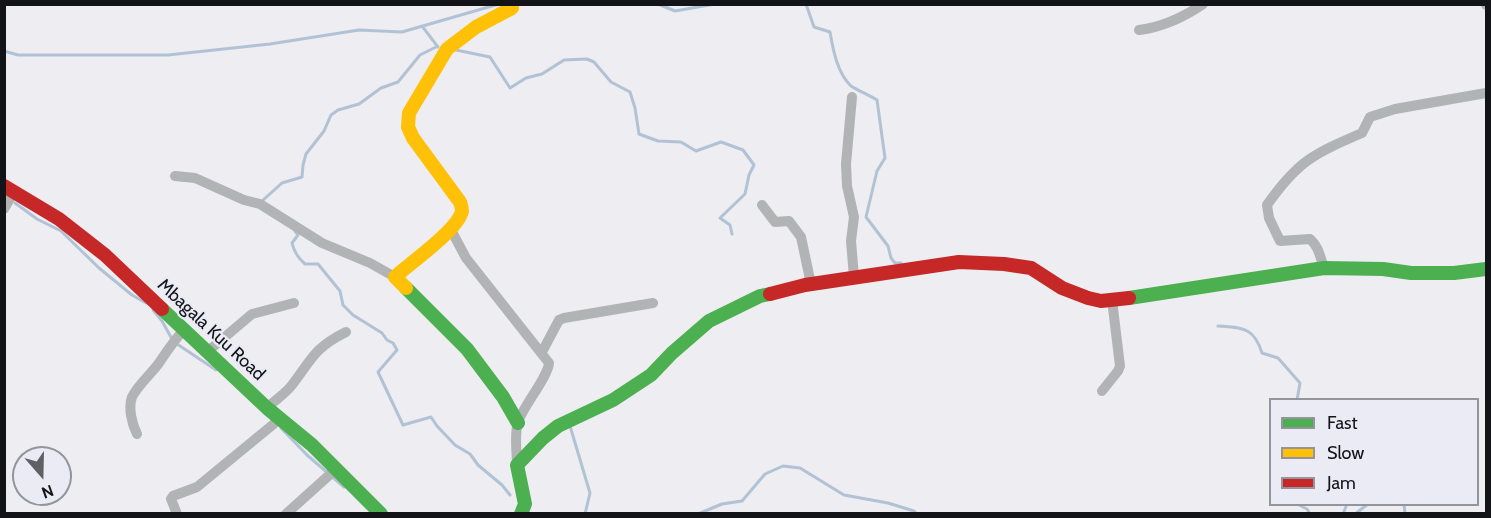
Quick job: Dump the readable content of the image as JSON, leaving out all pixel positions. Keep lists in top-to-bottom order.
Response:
{
  "streets": {
    "street": ["Mbagala Kuu Road"]
  },
  "legend": ["Fast", "Slow", "Jam"],
  "north": "bottom"
}
